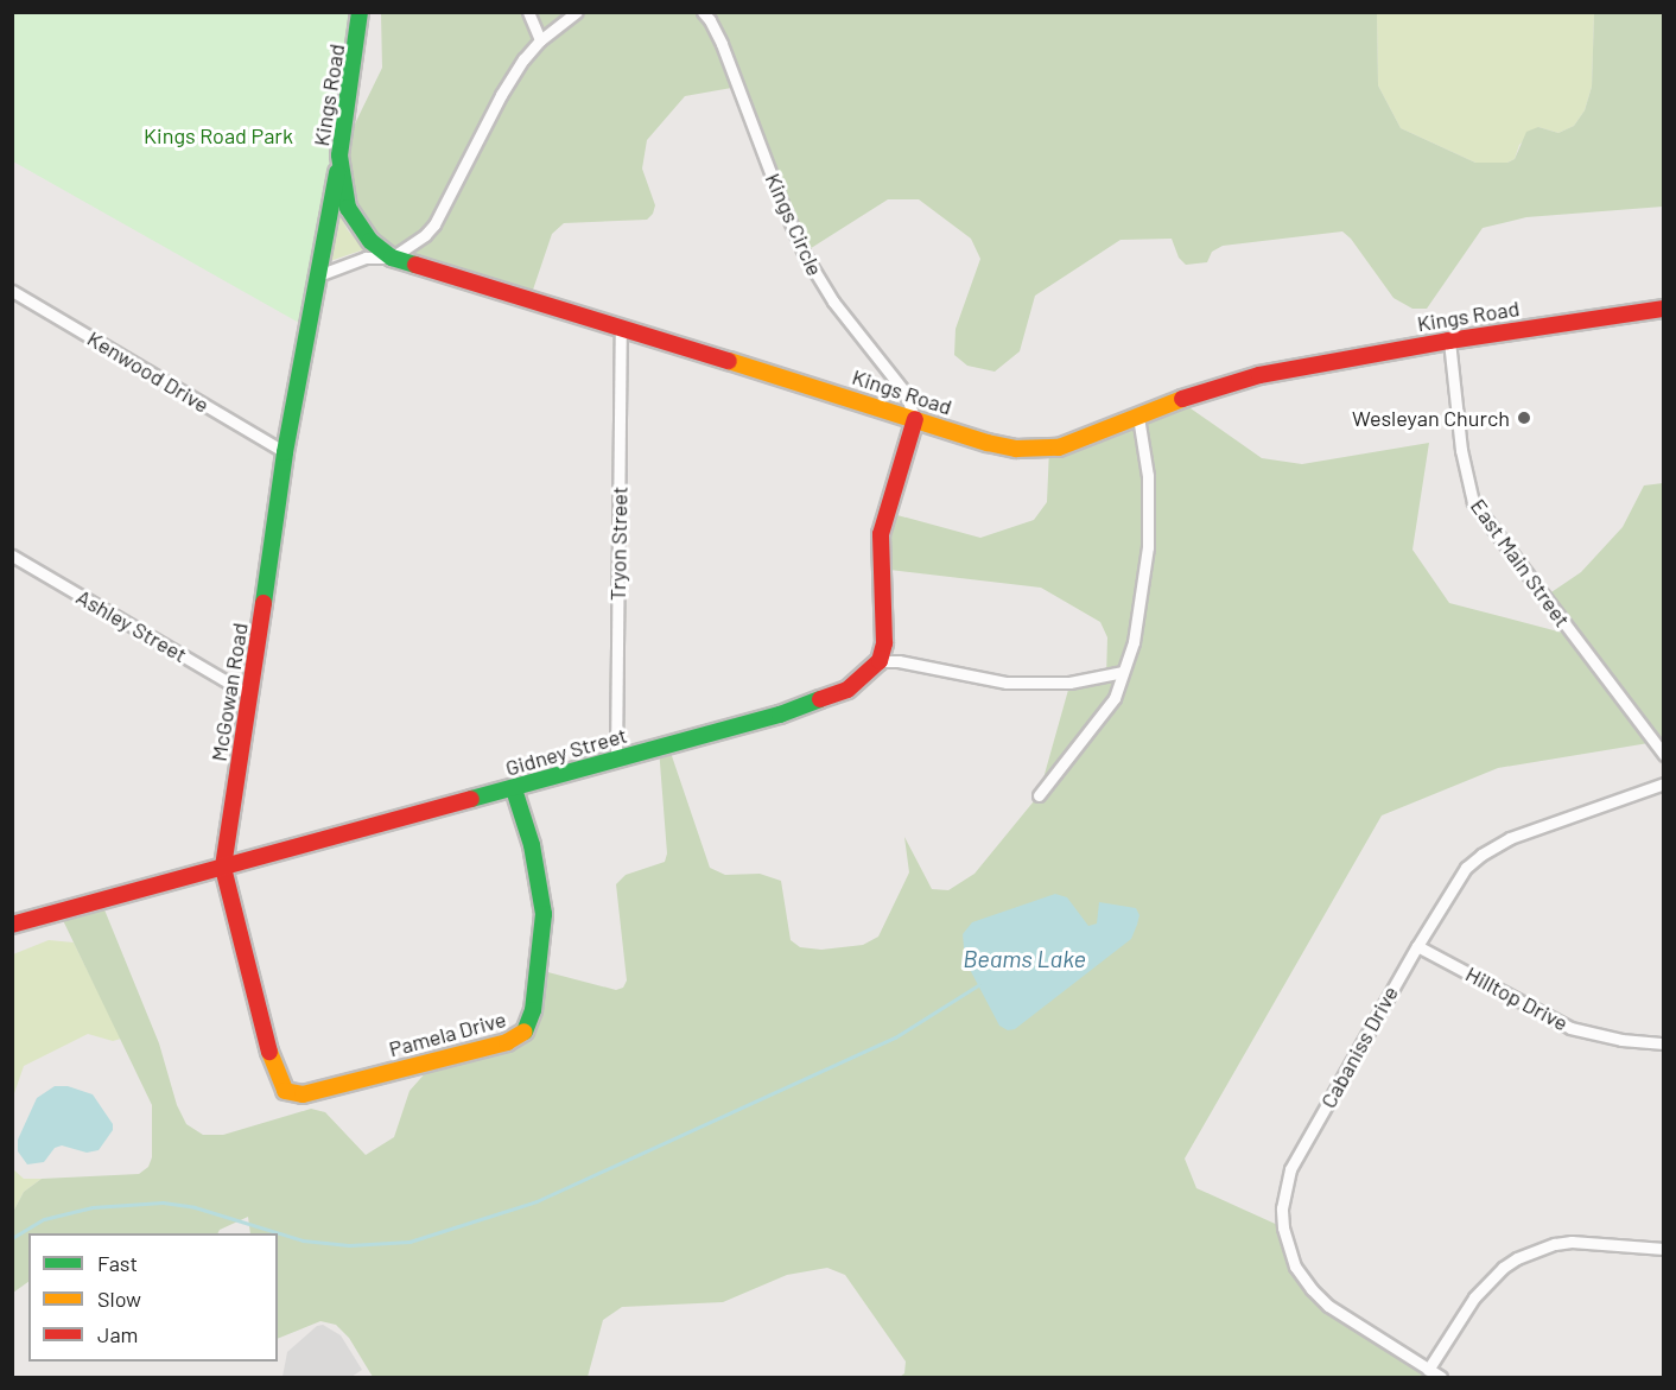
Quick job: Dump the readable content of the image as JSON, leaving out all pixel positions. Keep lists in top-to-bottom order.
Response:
{
  "streets": {
    "street": [
      "Kings Road",
      "Kings Circle",
      "Kenwood Drive",
      "Tryon Street",
      "East Main Street",
      "Ashley Street",
      "McGowan Road",
      "Gidney Street",
      "Hilltop Drive",
      "Pamela Drive",
      "Cabaniss Drive"
    ]
  },
  "crossings": [
    ["Kings Road", "Kings Circle"],
    ["Kings Road", "Tryon Street"],
    ["Kings Road", "East Main Street"],
    ["Kings Road", "McGowan Road"],
    ["Kenwood Drive", "McGowan Road"],
    ["Tryon Street", "Gidney Street"],
    ["Ashley Street", "McGowan Road"],
    ["McGowan Road", "Gidney Street"],
    ["McGowan Road", "Pamela Drive"],
    ["Gidney Street", "Pamela Drive"],
    ["Hilltop Drive", "Cabaniss Drive"]
  ],
  "water": ["Beams Lake"],
  "parks": ["Kings Road Park"],
  "places": ["Wesleyan Church"],
  "legend": ["Fast", "Slow", "Jam"]
}
